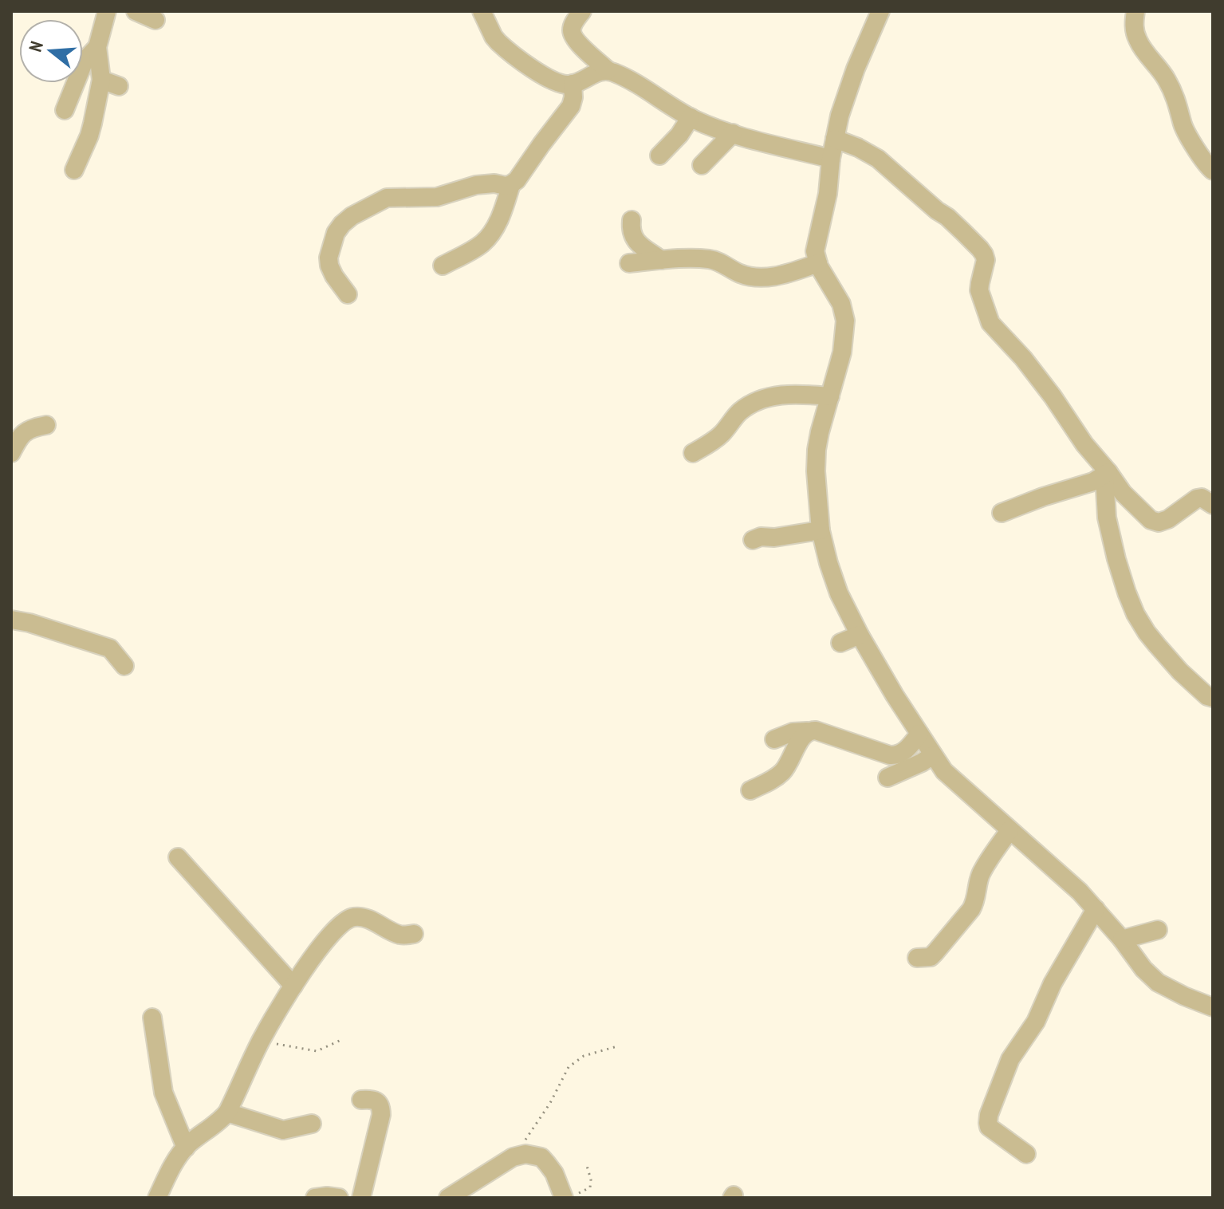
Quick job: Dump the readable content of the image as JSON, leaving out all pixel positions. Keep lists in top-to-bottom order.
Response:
{
  "north": "left"
}
